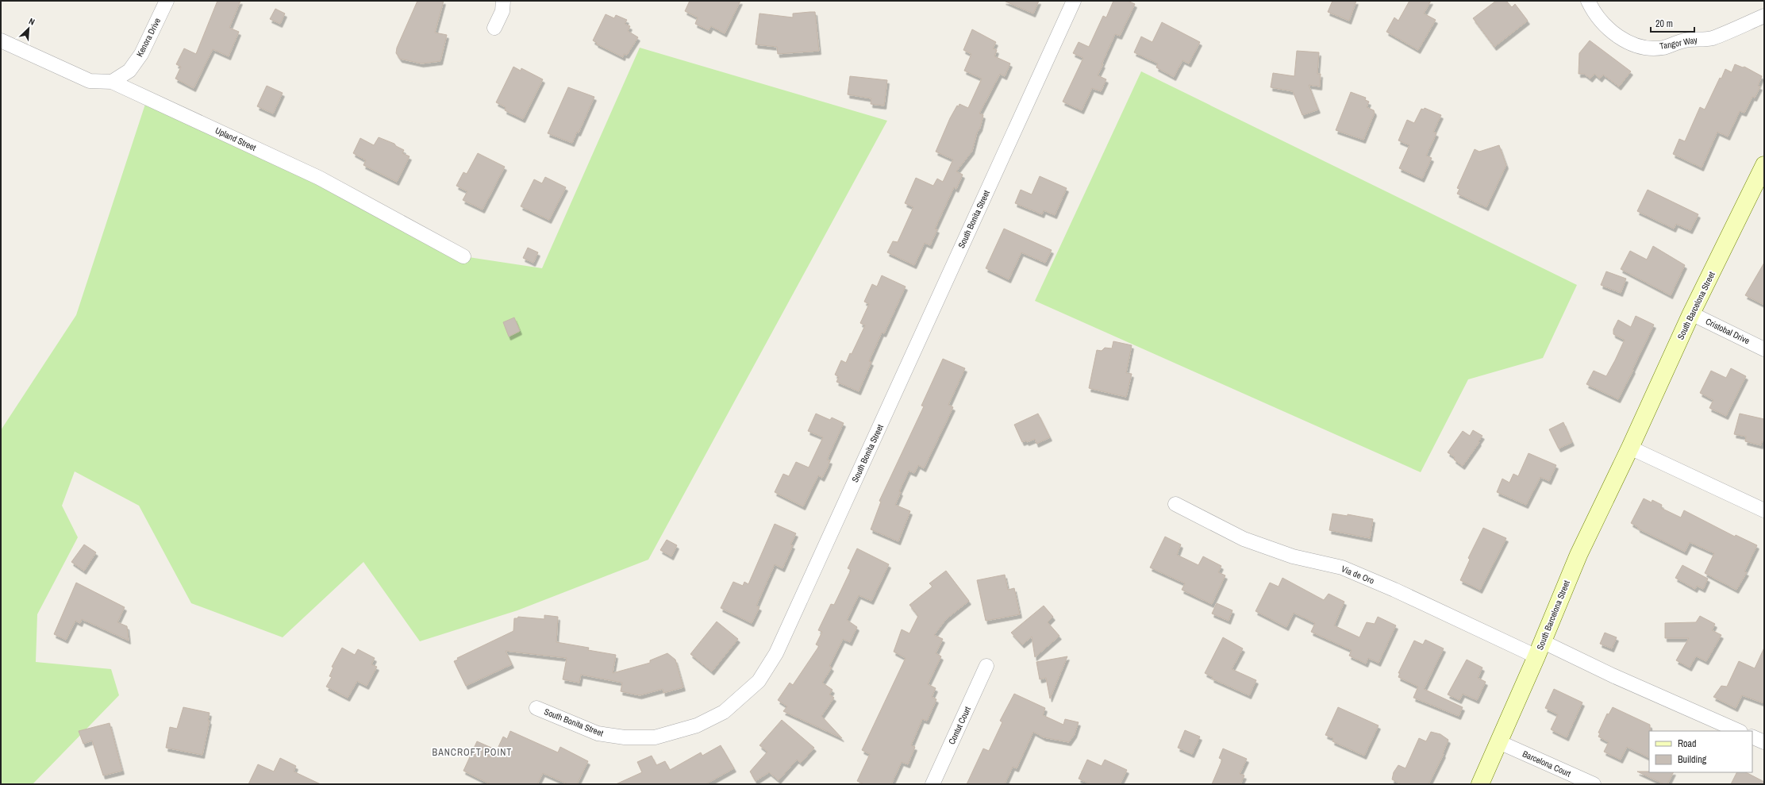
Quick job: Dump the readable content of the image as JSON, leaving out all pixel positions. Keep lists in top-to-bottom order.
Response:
{
  "streets": {
    "main road": ["South Barcelona Street"],
    "street": [
      "Kenora Drive",
      "Tangor Way",
      "Upland Street",
      "South Bonita Street",
      "Cristobal Drive",
      "Via de Oro",
      "Contut Court",
      "Barcelona Court"
    ]
  },
  "crossings": [
    ["Kenora Drive", "Upland Street"],
    ["South Barcelona Street", "Cristobal Drive"],
    ["South Barcelona Street", "Via de Oro"],
    ["South Barcelona Street", "Barcelona Court"]
  ],
  "districts": ["BANCROFT POINT"],
  "legend": ["Road", "Building"],
  "scale_bar": "20 m",
  "north": "top right"
}
